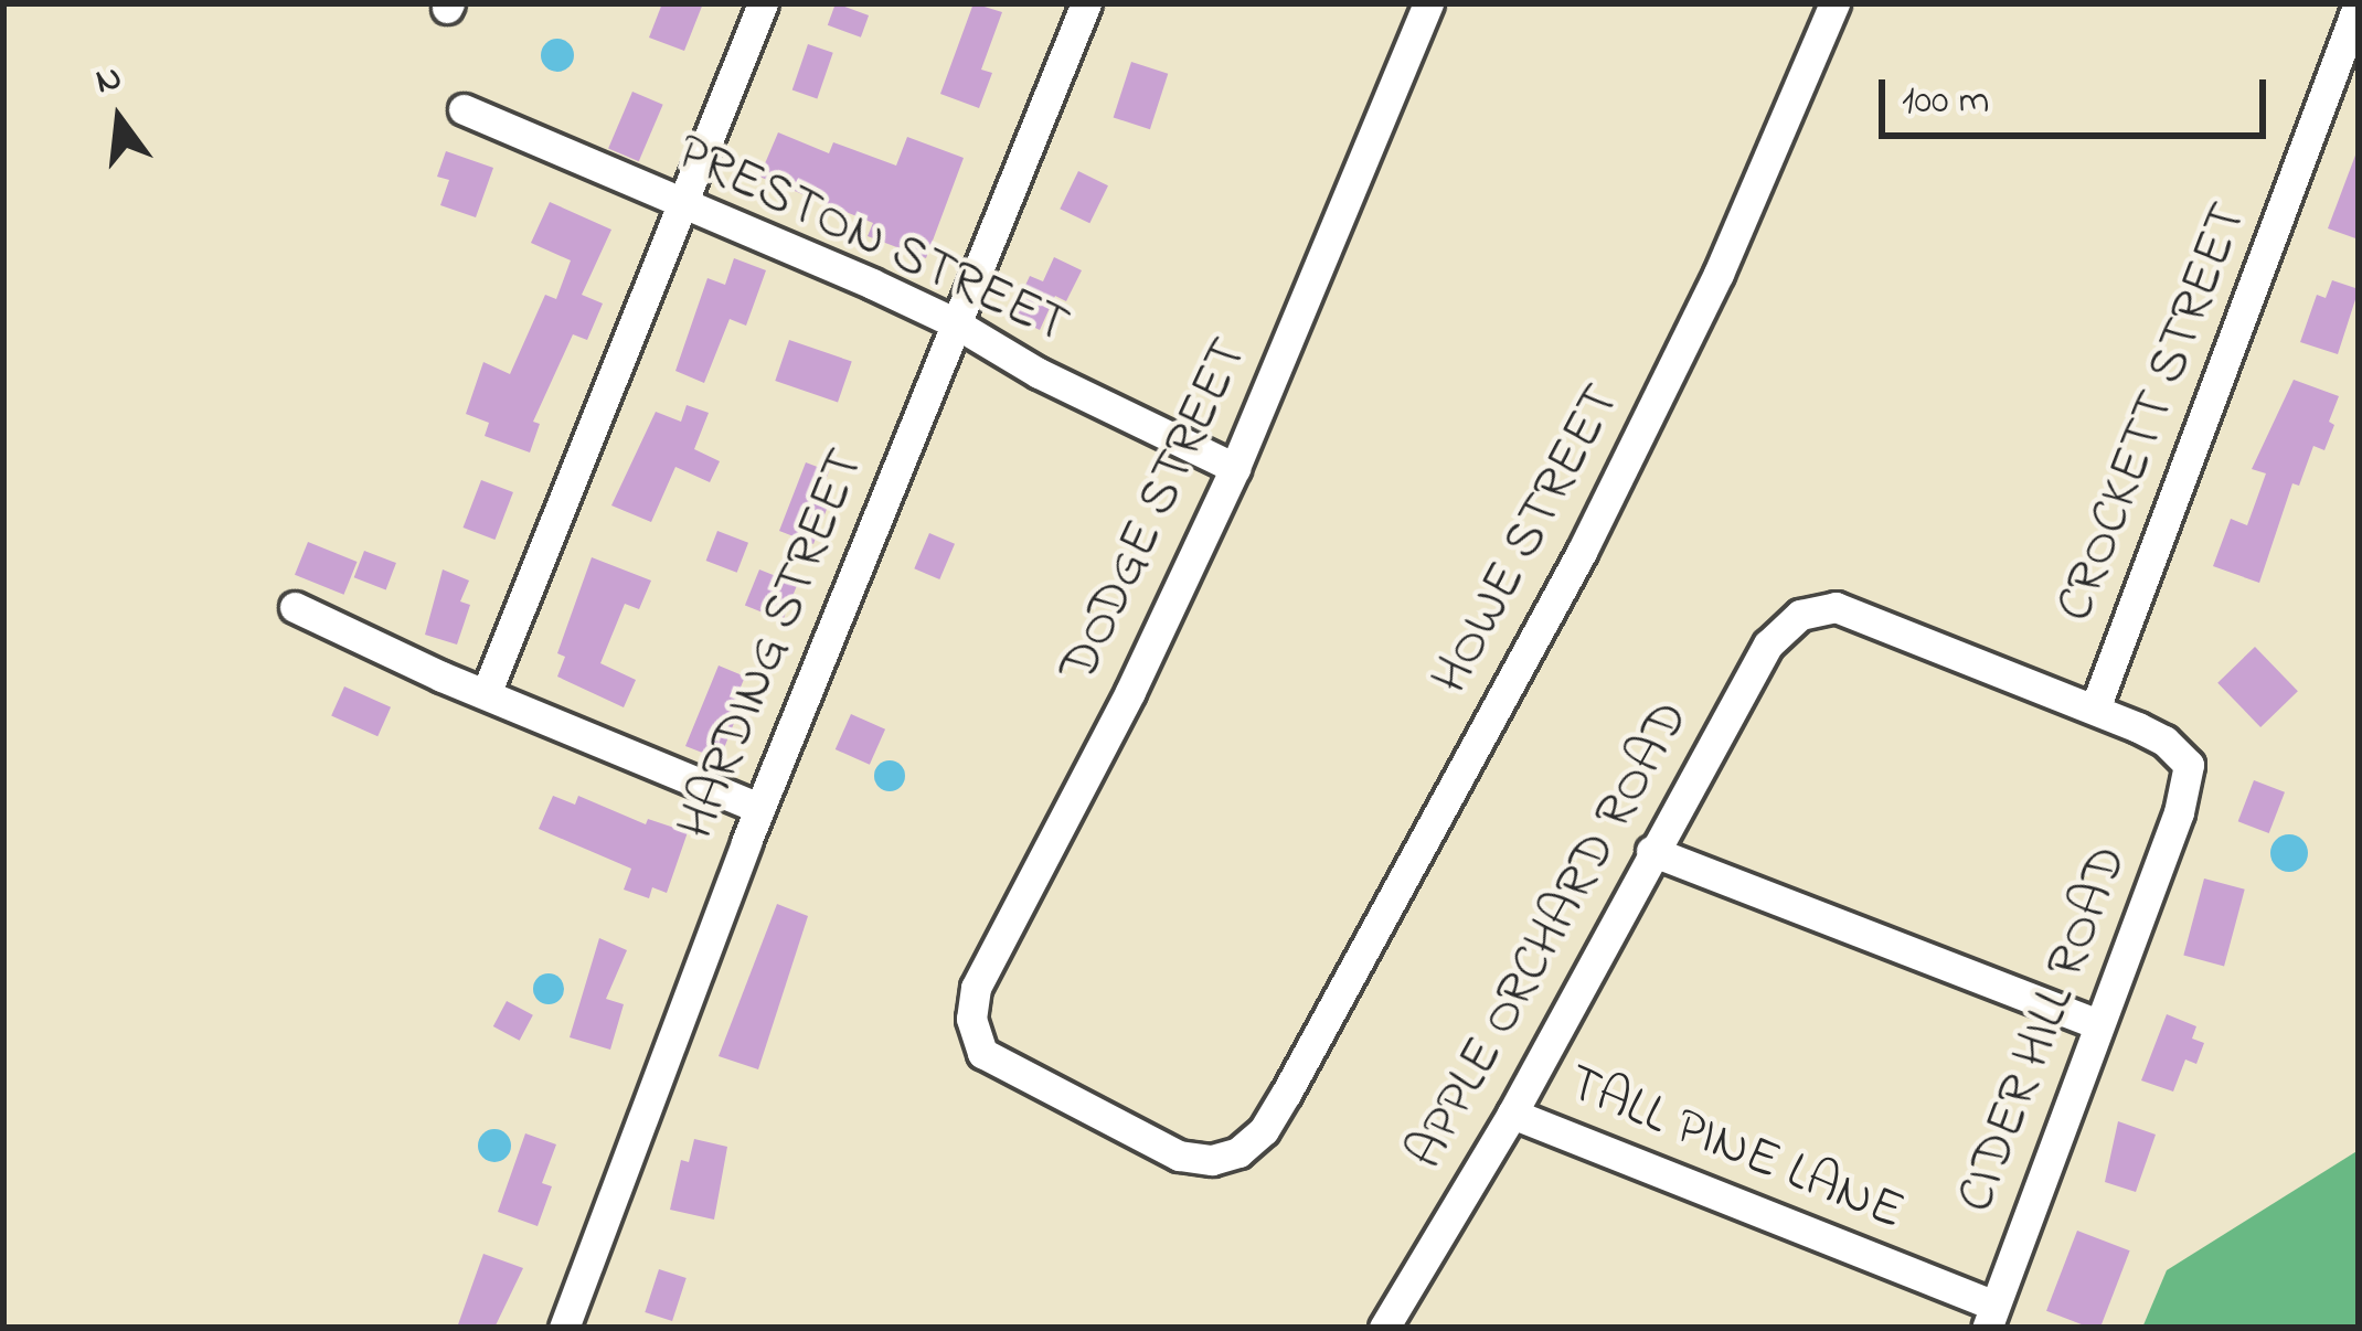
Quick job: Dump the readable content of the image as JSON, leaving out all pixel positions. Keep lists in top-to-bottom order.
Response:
{
  "streets": {
    "street": [
      "PRESTON STREET",
      "CROCKETT STREET",
      "DODGE STREET",
      "HOWE STREET",
      "HARDING STREET",
      "APPLE ORCHARD ROAD",
      "CIDER HILL ROAD",
      "TALL PINE LANE"
    ]
  },
  "crossings": [
    ["PRESTON STREET", "DODGE STREET"],
    ["PRESTON STREET", "HARDING STREET"],
    ["CROCKETT STREET", "APPLE ORCHARD ROAD"],
    ["CROCKETT STREET", "CIDER HILL ROAD"],
    ["DODGE STREET", "HOWE STREET"],
    ["APPLE ORCHARD ROAD", "CIDER HILL ROAD"],
    ["APPLE ORCHARD ROAD", "TALL PINE LANE"],
    ["CIDER HILL ROAD", "TALL PINE LANE"]
  ],
  "scale_bar": "100 m",
  "north": "top"
}
